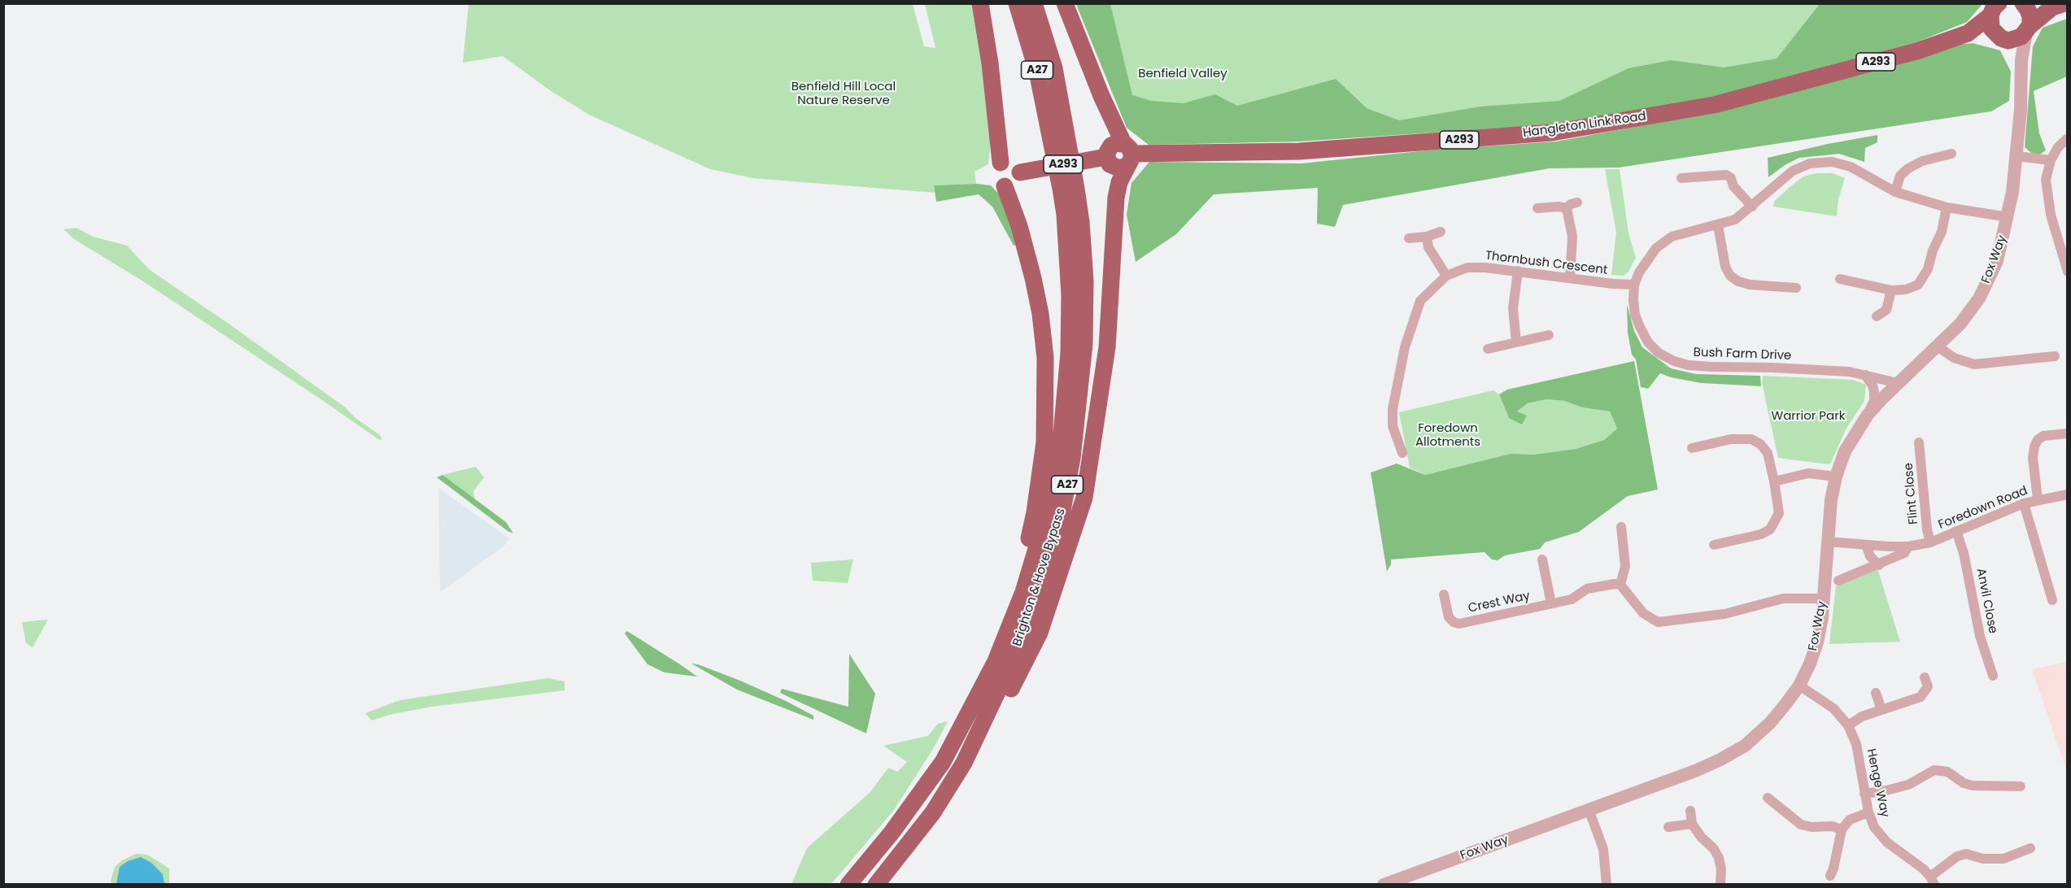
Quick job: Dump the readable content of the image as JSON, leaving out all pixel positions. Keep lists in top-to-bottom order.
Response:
{
  "streets": {
    "highway": [
      "A293",
      "A27",
      "Hangleton Link Road",
      "Brighton & Hove Bypass"
    ],
    "street": [
      "Fox Way",
      "Thornbush Crescent",
      "Bush Farm Drive",
      "Flint Close",
      "Foredown Road",
      "Anvil Close",
      "Crest Way",
      "Henge Way"
    ]
  },
  "crossings": [
    ["A293", "A27"],
    ["A293", "Hangleton Link Road"],
    ["A27", "Hangleton Link Road"],
    ["A27", "Brighton & Hove Bypass"],
    ["Fox Way", "Bush Farm Drive"],
    ["Fox Way", "Foredown Road"],
    ["Fox Way", "Henge Way"],
    ["Thornbush Crescent", "Bush Farm Drive"],
    ["Flint Close", "Foredown Road"],
    ["Foredown Road", "Anvil Close"]
  ],
  "parks": [
    "Benfield Valley",
    "Benfield Hill Local Nature Reserve",
    "Warrior Park",
    "Foredown Allotments"
  ]
}
